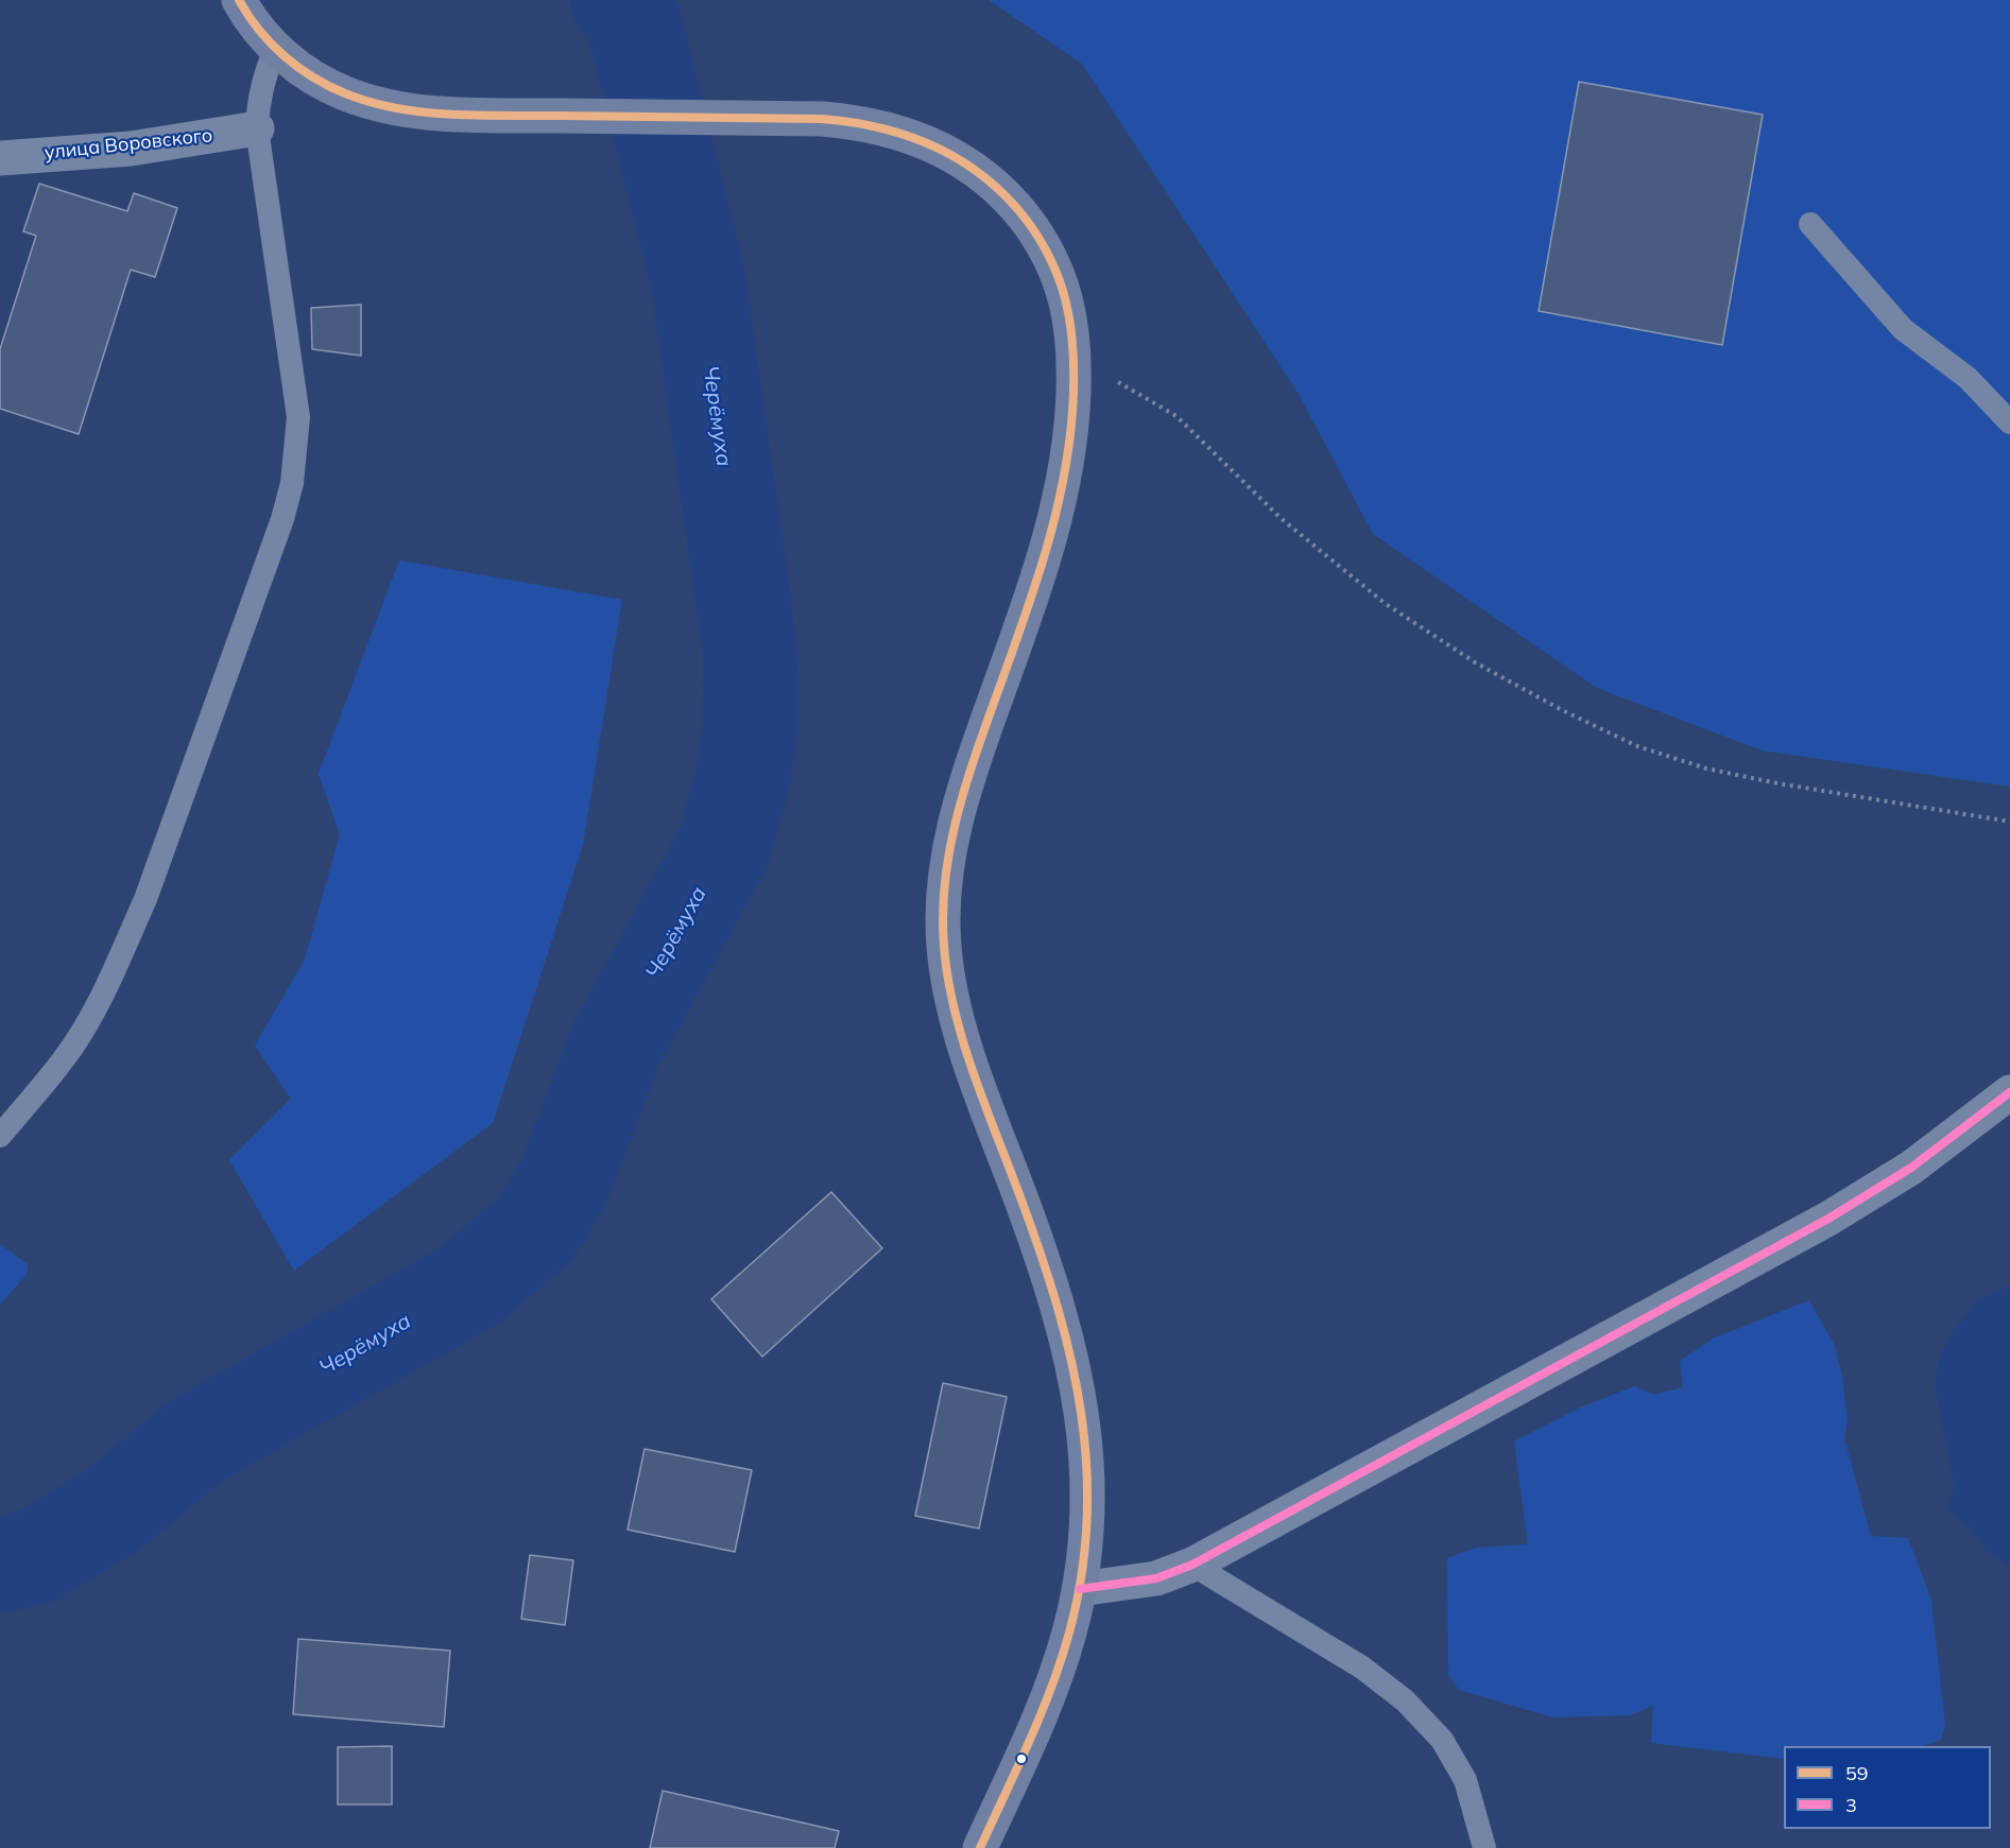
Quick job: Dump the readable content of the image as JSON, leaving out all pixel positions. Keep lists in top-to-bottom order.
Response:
{
  "streets": {
    "street": ["улица Воровского"]
  },
  "water": ["Черёмуха"],
  "lines": ["transit line 59", "transit line 3"],
  "legend": ["59", "3"]
}
